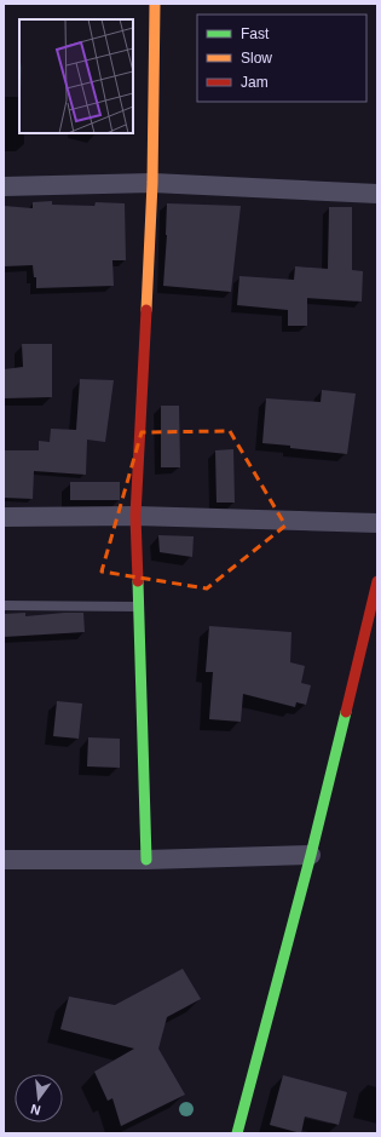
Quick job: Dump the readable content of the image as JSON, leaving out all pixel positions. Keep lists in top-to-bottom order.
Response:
{
  "legend": ["Fast", "Slow", "Jam"],
  "north": "bottom"
}
